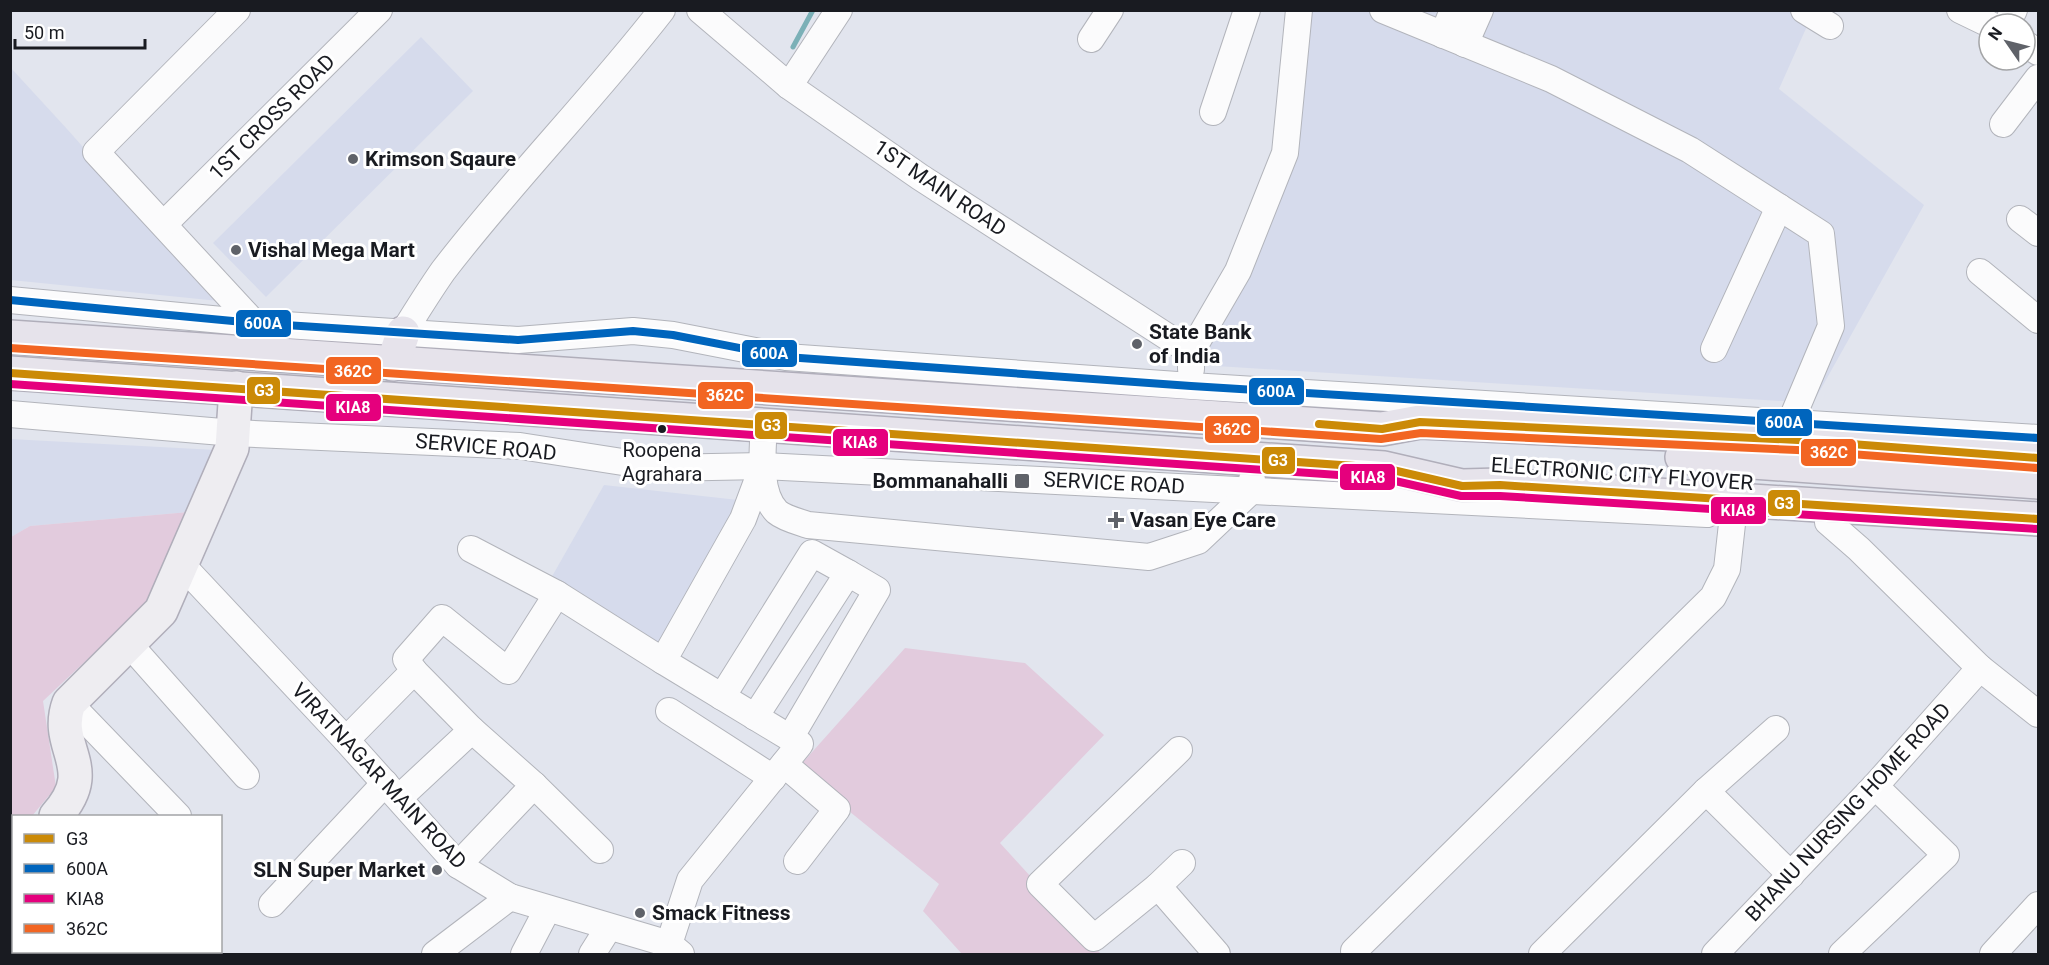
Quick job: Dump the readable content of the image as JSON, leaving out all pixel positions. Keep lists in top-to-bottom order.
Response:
{
  "streets": {
    "highway": ["ELECTRONIC CITY FLYOVER"],
    "street": [
      "1ST CROSS ROAD",
      "1ST MAIN ROAD",
      "SERVICE ROAD",
      "VIRATNAGAR MAIN ROAD",
      "BHANU NURSING HOME ROAD"
    ]
  },
  "places": {
    "other": [
      "Krimson Sqaure",
      "Vishal Mega Mart",
      "State Bank of India",
      "Roopena Agrahara",
      "SLN Super Market",
      "Smack Fitness"
    ],
    "transit": ["Bommanahalli"],
    "health": ["Vasan Eye Care"]
  },
  "lines": [
    "transit line 600A",
    "transit line 362C",
    "transit line G3",
    "transit line KIA8"
  ],
  "legend": [
    "G3",
    "600A",
    "KIA8",
    "362C"
  ],
  "scale_bar": "50 m",
  "north": "top left"
}
